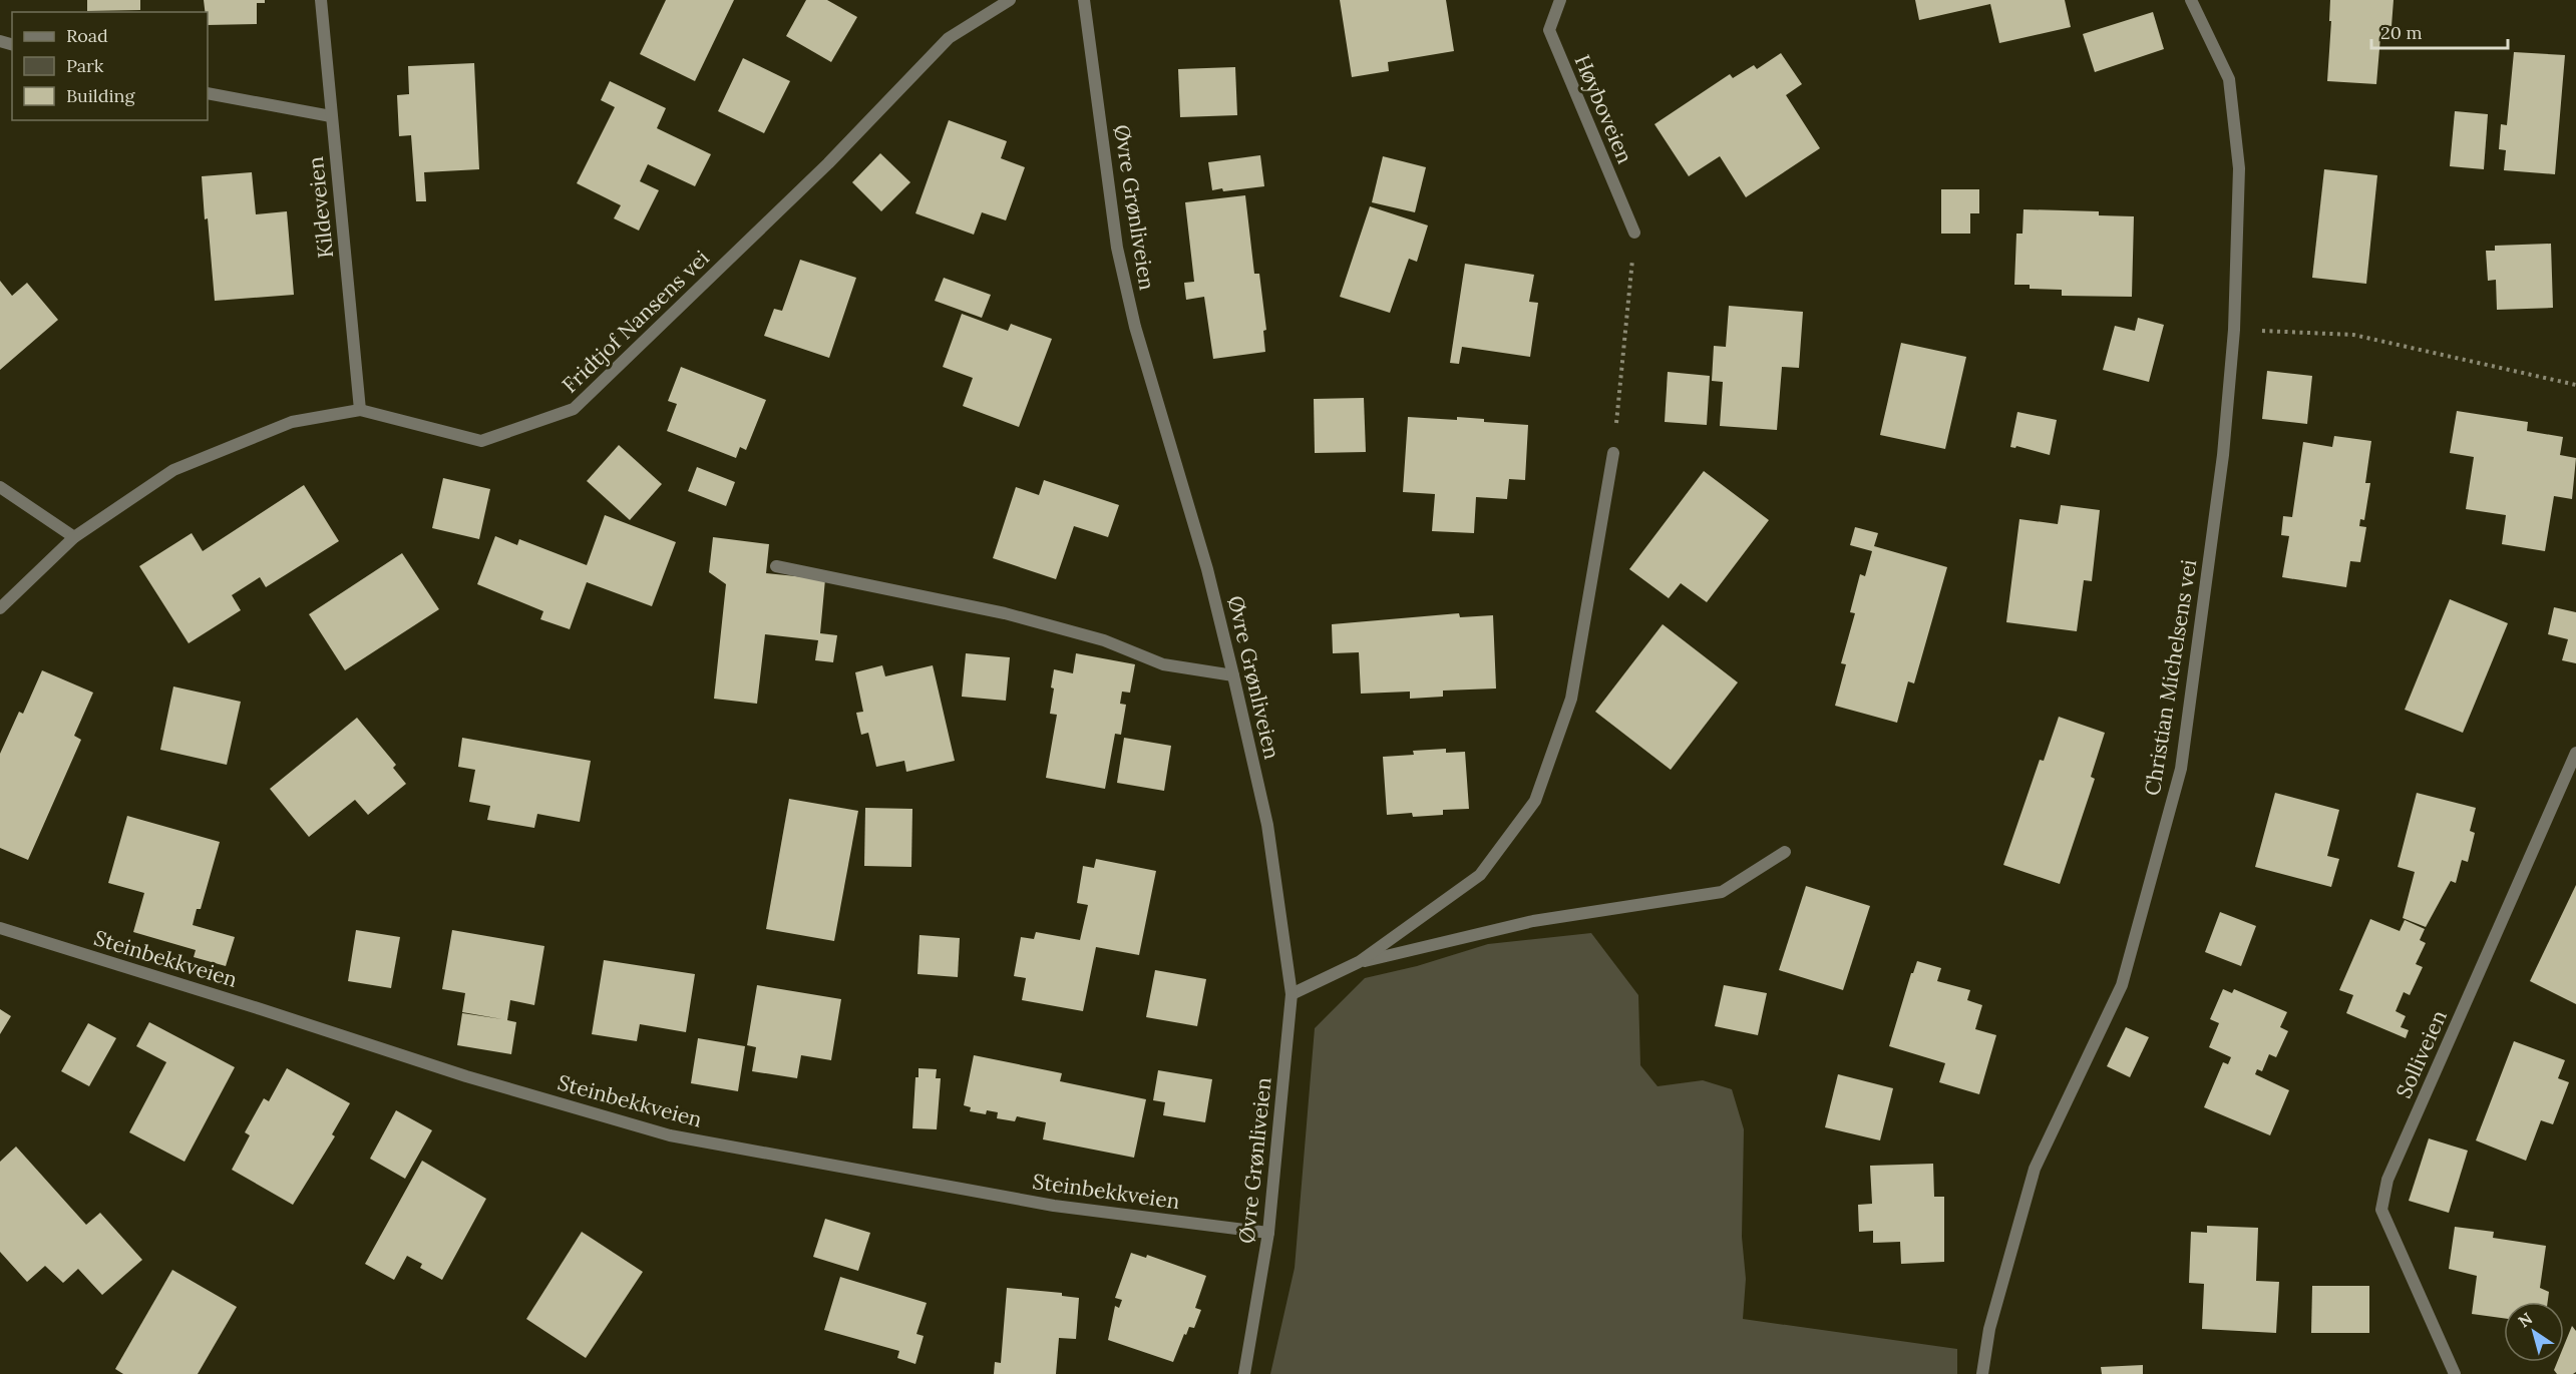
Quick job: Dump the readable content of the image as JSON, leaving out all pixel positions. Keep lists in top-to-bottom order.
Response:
{
  "streets": {
    "street": [
      "Høyboveien",
      "Kildeveien",
      "Øvre Grønliveien",
      "Fridtjof Nansens vei",
      "Christian Michelsens vei",
      "Steinbekkveien",
      "Solliveien"
    ]
  },
  "crossings": [
    ["Kildeveien", "Fridtjof Nansens vei"],
    ["Øvre Grønliveien", "Steinbekkveien"]
  ],
  "legend": ["Road", "Park", "Building"],
  "scale_bar": "20 m",
  "north": "top left"
}
